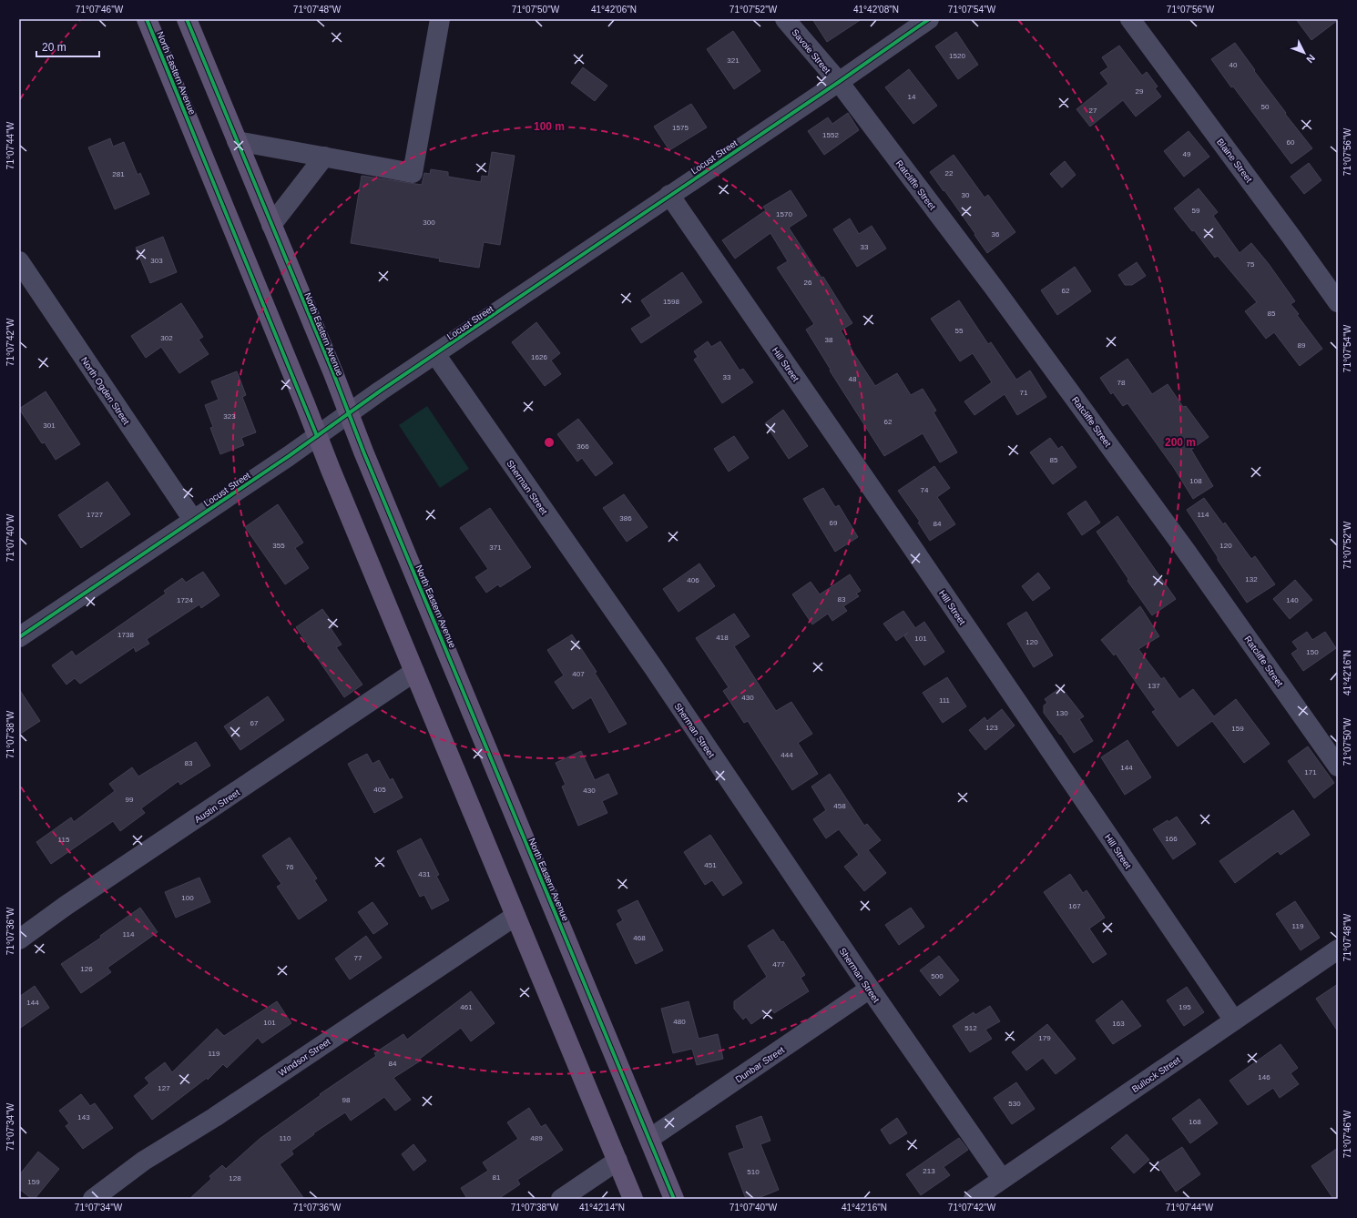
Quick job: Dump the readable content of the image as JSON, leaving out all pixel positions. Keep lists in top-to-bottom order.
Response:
{
  "streets": {
    "main road": ["North Eastern Avenue"],
    "street": [
      "Savoie Street",
      "Locust Street",
      "Blaine Street",
      "Ratcliffe Street",
      "Hill Street",
      "North Ogden Street",
      "Sherman Street",
      "Austin Street",
      "Windsor Street",
      "Dunbar Street",
      "Bullock Street"
    ]
  },
  "crossings": [
    ["Savoie Street", "Locust Street"],
    ["Savoie Street", "Ratcliffe Street"],
    ["North Eastern Avenue", "Locust Street"],
    ["North Eastern Avenue", "Austin Street"],
    ["North Eastern Avenue", "Windsor Street"],
    ["North Eastern Avenue", "Dunbar Street"],
    ["Locust Street", "Ratcliffe Street"],
    ["Locust Street", "Hill Street"],
    ["Locust Street", "North Ogden Street"],
    ["Locust Street", "Sherman Street"],
    ["Hill Street", "Bullock Street"],
    ["Sherman Street", "Dunbar Street"],
    ["Sherman Street", "Bullock Street"]
  ],
  "house_numbers": [
    "1520",
    "321",
    "40",
    "29",
    "14",
    "50",
    "27",
    "1575",
    "1552",
    "60",
    "49",
    "22",
    "281",
    "30",
    "59",
    "1570",
    "300",
    "36",
    "33",
    "303",
    "75",
    "26",
    "62",
    "1598",
    "85",
    "55",
    "302",
    "38",
    "89",
    "1626",
    "33",
    "48",
    "78",
    "71",
    "323",
    "62",
    "301",
    "366",
    "85",
    "108",
    "74",
    "1727",
    "114",
    "386",
    "69",
    "84",
    "355",
    "120",
    "371",
    "132",
    "406",
    "83",
    "1724",
    "140",
    "1738",
    "418",
    "101",
    "120",
    "150",
    "407",
    "137",
    "430",
    "111",
    "130",
    "67",
    "123",
    "159",
    "444",
    "83",
    "144",
    "171",
    "405",
    "430",
    "99",
    "458",
    "166",
    "115",
    "451",
    "76",
    "431",
    "100",
    "167",
    "119",
    "114",
    "468",
    "77",
    "477",
    "126",
    "500",
    "144",
    "461",
    "195",
    "480",
    "101",
    "163",
    "512",
    "179",
    "119",
    "84",
    "146",
    "127",
    "98",
    "530",
    "143",
    "168",
    "110",
    "489",
    "213",
    "510",
    "81",
    "128",
    "159"
  ],
  "scale_bar": "20 m",
  "north": "bottom right",
  "coordinates": [
    "71°07'46\"W",
    "71°07'48\"W",
    "71°07'50\"W",
    "41°42'06\"N",
    "71°07'52\"W",
    "41°42'08\"N",
    "71°07'54\"W",
    "71°07'56\"W",
    "71°07'44\"W",
    "71°07'42\"W",
    "71°07'40\"W",
    "41°42'16\"N",
    "71°07'38\"W",
    "71°07'36\"W",
    "71°07'34\"W",
    "41°42'14\"N"
  ],
  "rings": ["100 m", "200 m"]
}
